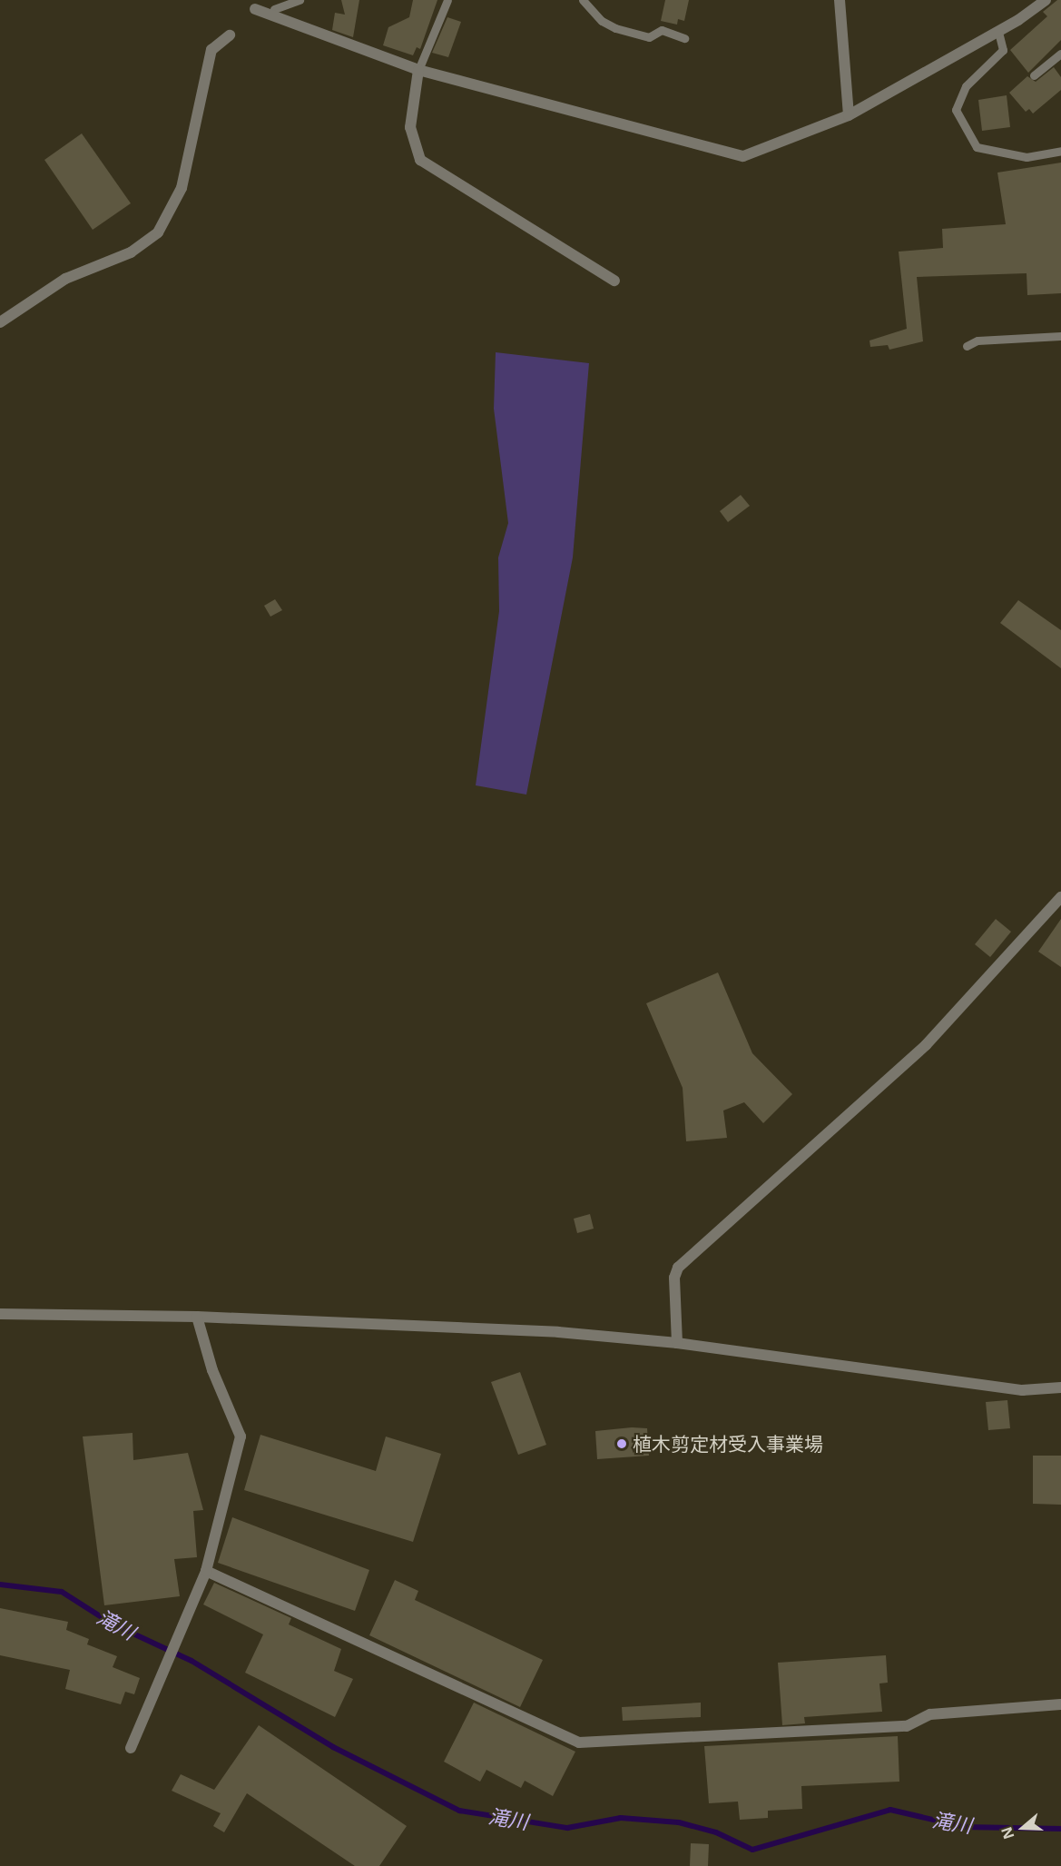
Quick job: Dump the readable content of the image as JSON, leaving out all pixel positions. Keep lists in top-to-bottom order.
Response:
{
  "water": ["滝川"],
  "places": ["植木剪定材受入事業場"],
  "north": "left"
}
